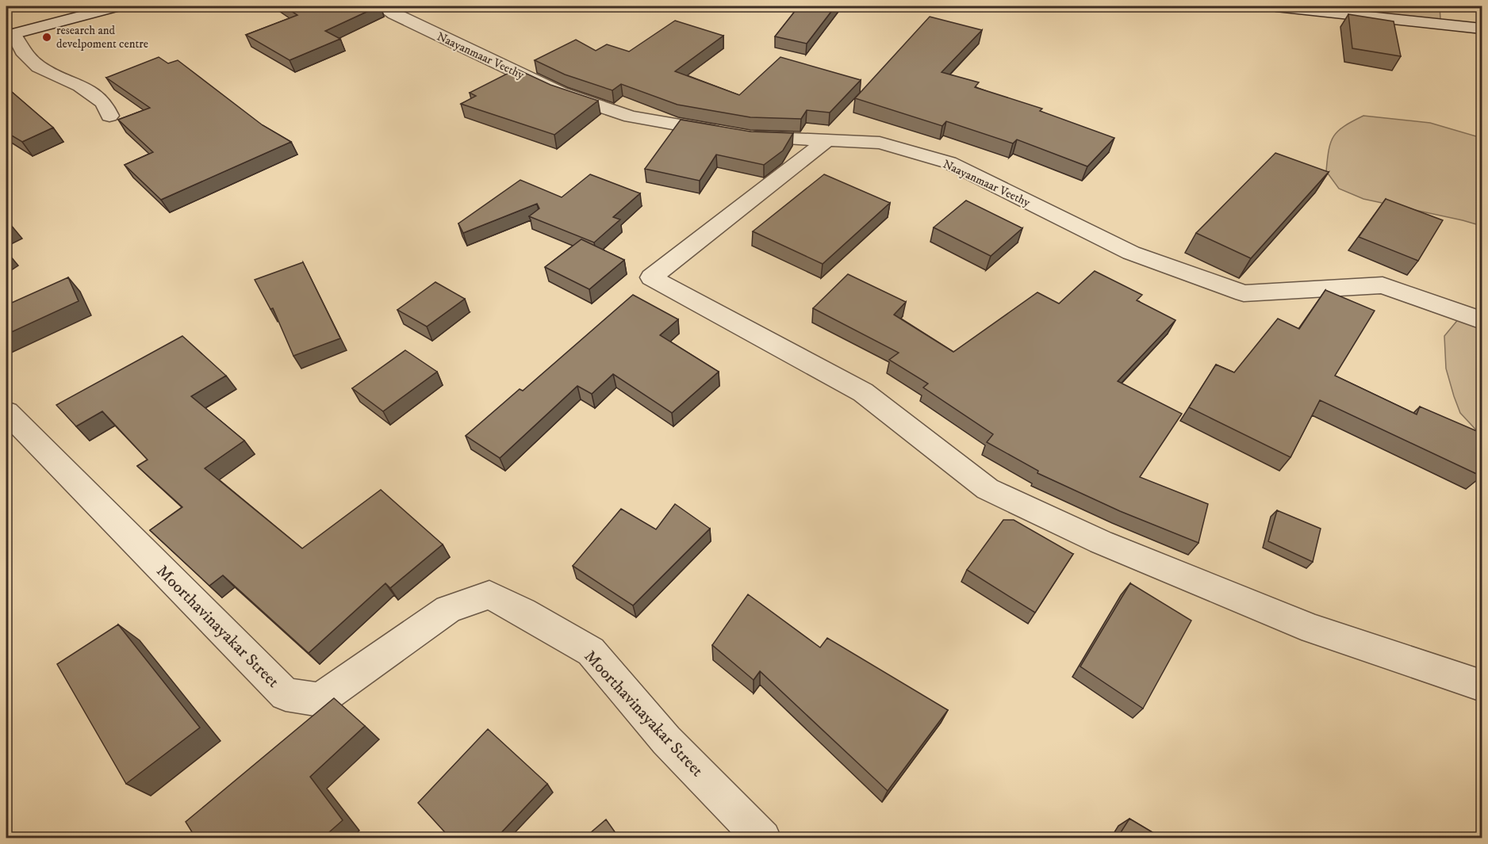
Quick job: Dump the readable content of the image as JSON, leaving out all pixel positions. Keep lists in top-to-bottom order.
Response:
{
  "streets": {
    "street": ["Naayanmaar Veethy", "Moorthavinayakar Street"]
  },
  "places": ["research and develpoment centre"]
}
